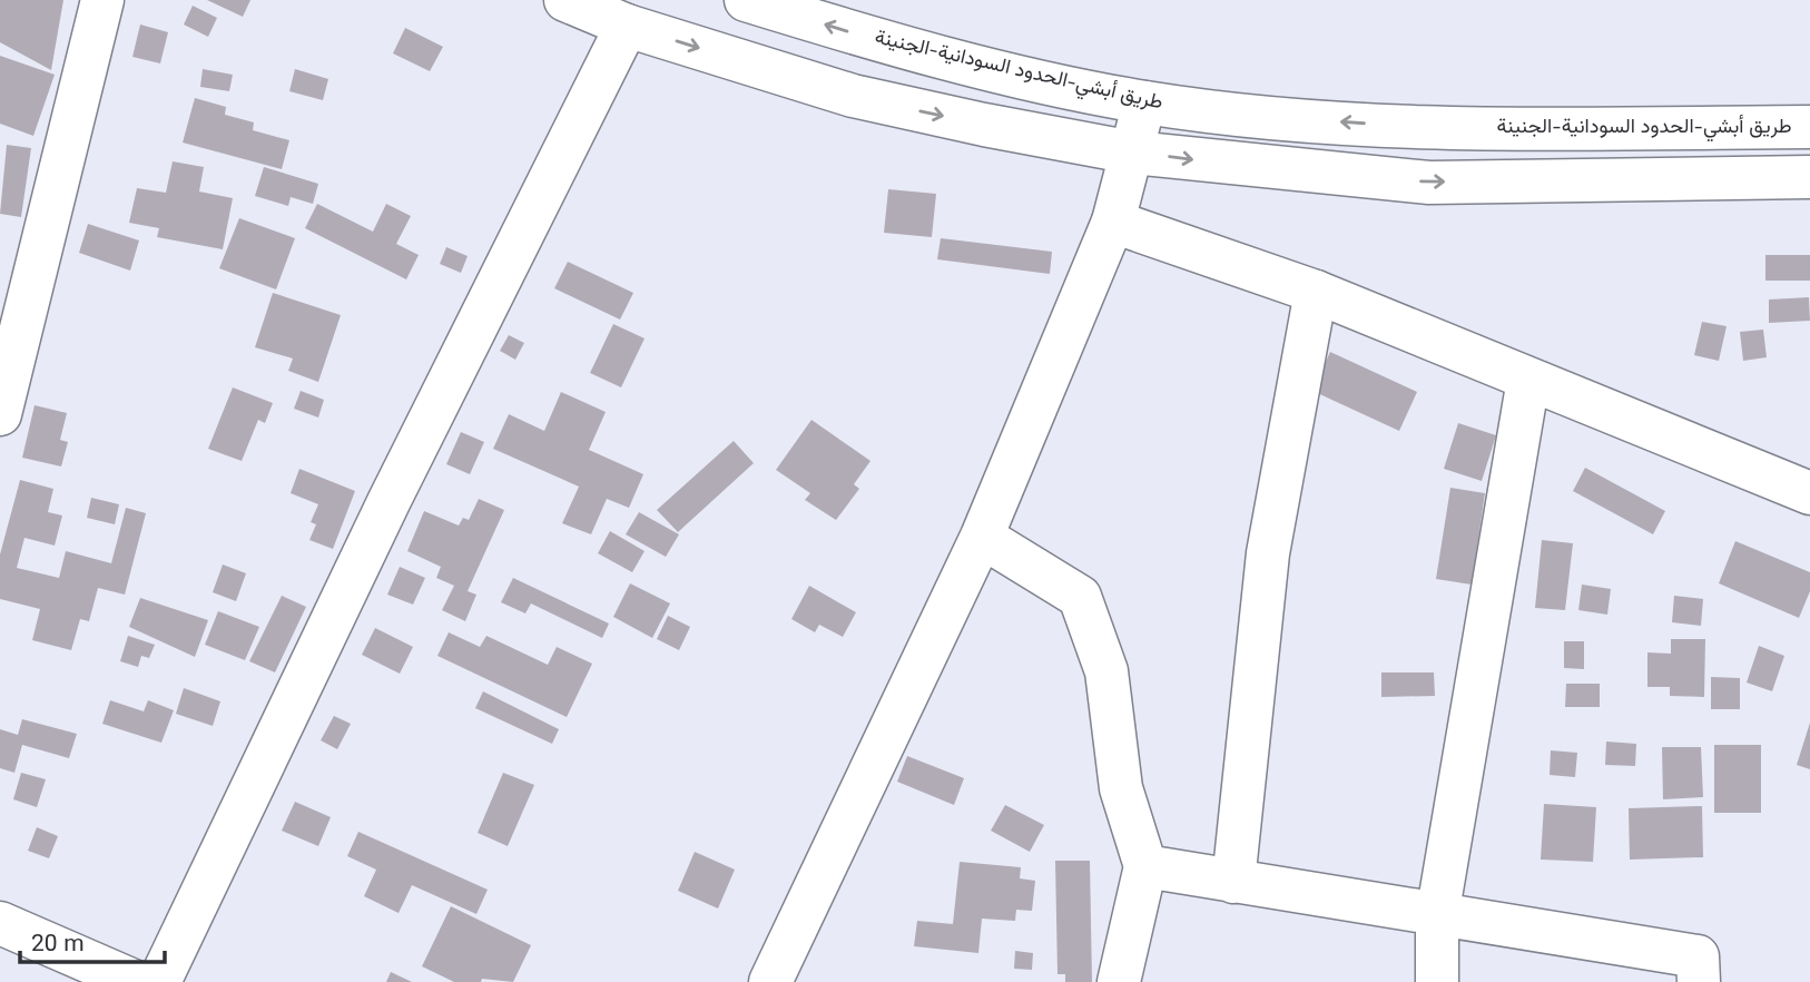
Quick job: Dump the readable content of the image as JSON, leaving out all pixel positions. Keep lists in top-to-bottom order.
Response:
{
  "streets": {
    "main road": ["طريق أبشي-الحدود السودانية-الجنينة"]
  },
  "scale_bar": "20 m"
}
